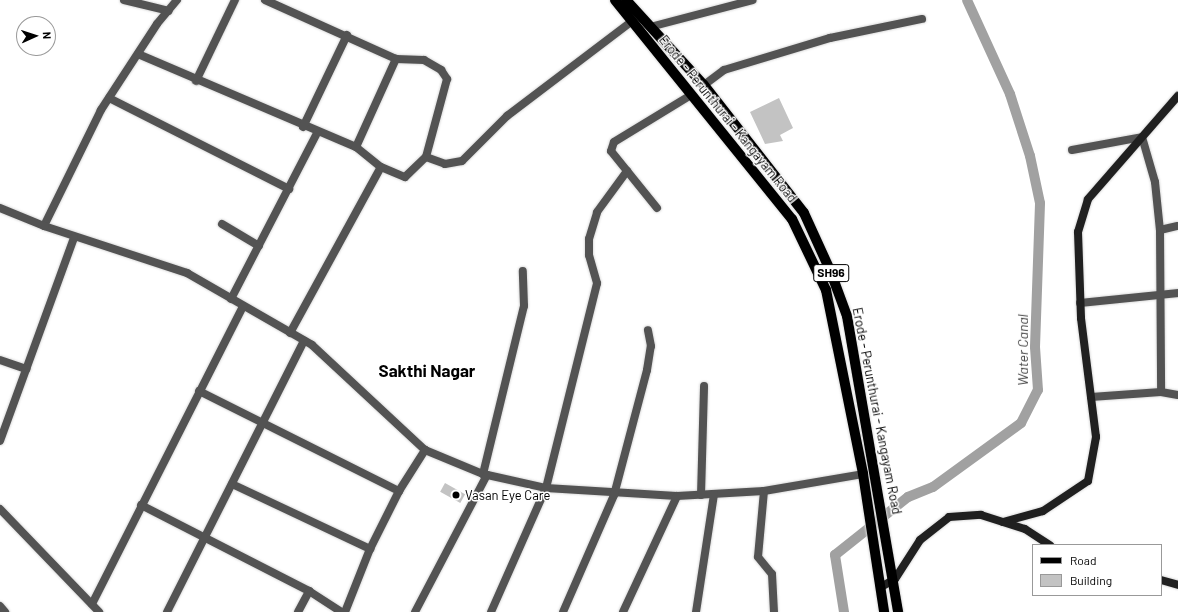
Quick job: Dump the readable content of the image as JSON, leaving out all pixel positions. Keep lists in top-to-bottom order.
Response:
{
  "streets": {
    "main road": ["Erode - Perunthurai - Kangayam Road", "SH96"]
  },
  "districts": ["Sakthi Nagar"],
  "water": ["Water Canal"],
  "places": ["Vasan Eye Care"],
  "legend": ["Road", "Building"],
  "north": "right"
}
